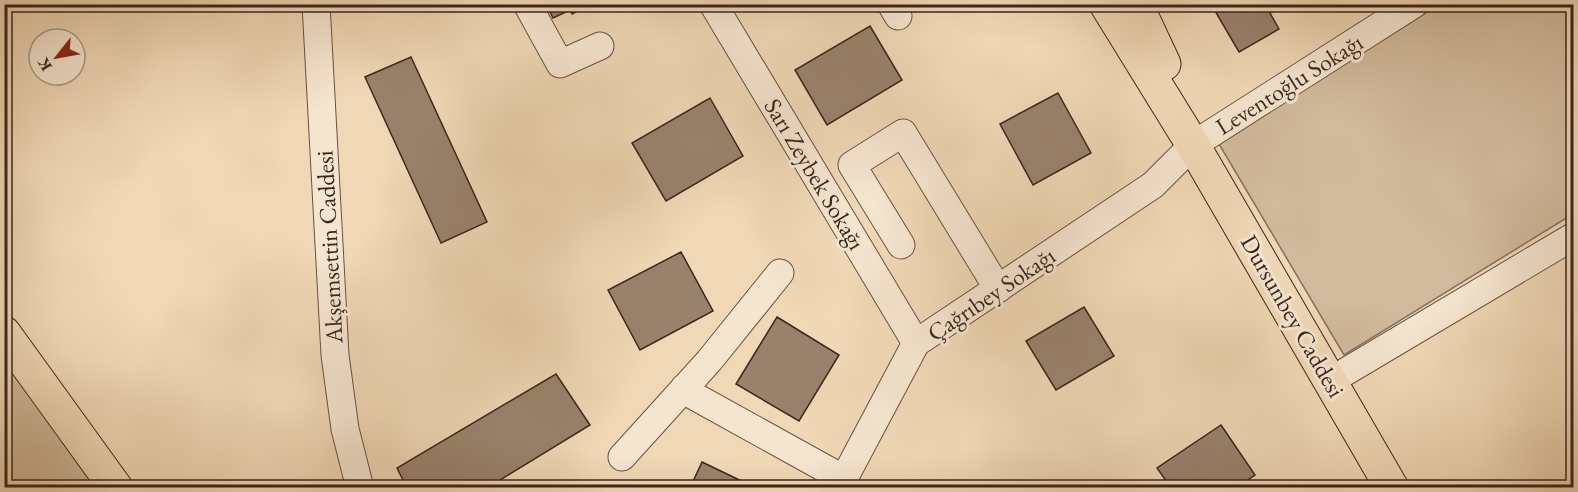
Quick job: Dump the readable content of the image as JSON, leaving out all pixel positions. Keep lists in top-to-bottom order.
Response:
{
  "streets": {
    "main road": ["Dursunbey Caddesi"],
    "street": [
      "Leventoğlu Sokağı",
      "Sarı Zeybek Sokağı",
      "Akşemsettin Caddesi",
      "Çağrıbey Sokağı"
    ]
  },
  "crossings": [
    ["Leventoğlu Sokağı", "Çağrıbey Sokağı"],
    ["Leventoğlu Sokağı", "Dursunbey Caddesi"],
    ["Sarı Zeybek Sokağı", "Çağrıbey Sokağı"],
    ["Çağrıbey Sokağı", "Dursunbey Caddesi"]
  ],
  "north": "bottom left"
}
